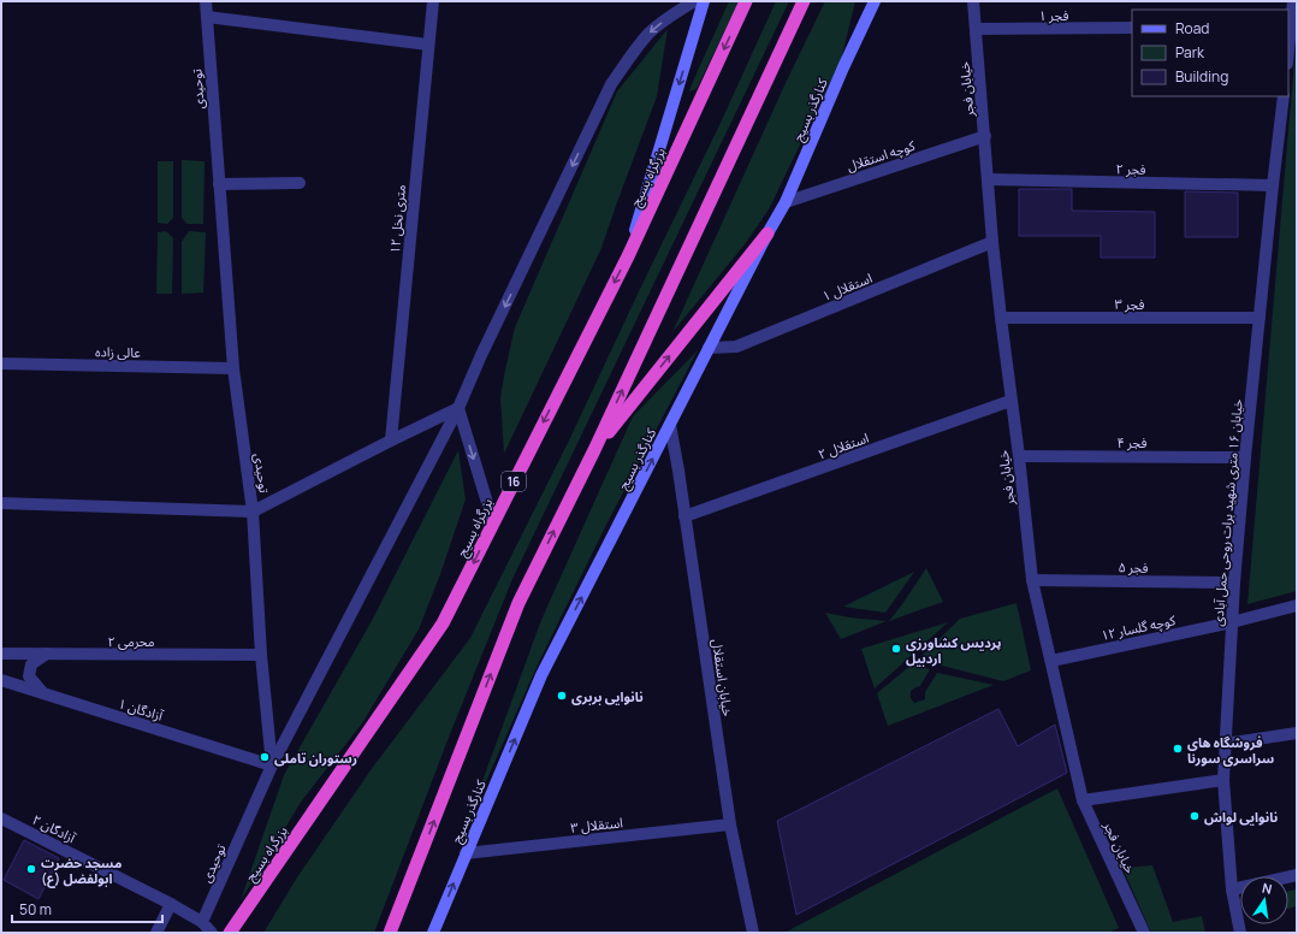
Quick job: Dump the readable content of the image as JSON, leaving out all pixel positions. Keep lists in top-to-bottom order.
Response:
{
  "streets": {
    "highway": ["بزرگراه بسیج", "16"],
    "main road": ["کنارگذر بسیج"],
    "street": [
      "فجر ۱",
      "توحیدی",
      "خیابان فجر",
      "کوچه استقلال",
      "فجر ۲",
      "۱۲ متری نخل",
      "استقلال ۱",
      "فجر ۳",
      "عالی زاده",
      "فجر ۴",
      "استقلال ۲",
      "خیابان ۱۶ متری شهید برات روحی حمل آبادی",
      "فجر ۵",
      "کوچه گلسار ۱۲",
      "محرمی ۲",
      "خیابان استقلال",
      "آزادگان ۱",
      "استقلال ۳",
      "آزادگان ۲"
    ]
  },
  "crossings": [
    ["فجر ۱", "خیابان فجر"],
    ["توحیدی", "عالی زاده"],
    ["توحیدی", "محرمی ۲"],
    ["توحیدی", "آزادگان ۱"],
    ["توحیدی", "آزادگان ۲"],
    ["خیابان فجر", "کوچه استقلال"],
    ["خیابان فجر", "فجر ۲"],
    ["خیابان فجر", "استقلال ۱"],
    ["خیابان فجر", "فجر ۳"],
    ["خیابان فجر", "فجر ۴"],
    ["خیابان فجر", "استقلال ۲"],
    ["خیابان فجر", "فجر ۵"],
    ["خیابان فجر", "کوچه گلسار ۱۲"],
    ["کنارگذر بسیج", "کوچه استقلال"],
    ["کنارگذر بسیج", "استقلال ۱"],
    ["کنارگذر بسیج", "خیابان استقلال"],
    ["کنارگذر بسیج", "استقلال ۳"],
    ["فجر ۲", "خیابان ۱۶ متری شهید برات روحی حمل آبادی"],
    ["فجر ۳", "خیابان ۱۶ متری شهید برات روحی حمل آبادی"],
    ["فجر ۴", "خیابان ۱۶ متری شهید برات روحی حمل آبادی"],
    ["استقلال ۲", "خیابان استقلال"],
    ["خیابان ۱۶ متری شهید برات روحی حمل آبادی", "فجر ۵"],
    ["خیابان ۱۶ متری شهید برات روحی حمل آبادی", "کوچه گلسار ۱۲"],
    ["خیابان استقلال", "استقلال ۳"]
  ],
  "one_way": ["کنارگذر بسیج"],
  "places": [
    "پردیس کشاورزی اردبیل",
    "نانوایی بربری",
    "فروشگاه های سراسری سورنا",
    "رستوران تاملی",
    "نانوایی لواش",
    "مسجد حضرت ابولفضل (ع)"
  ],
  "legend": ["Road", "Park", "Building"],
  "scale_bar": "50 m",
  "north": "top"
}
